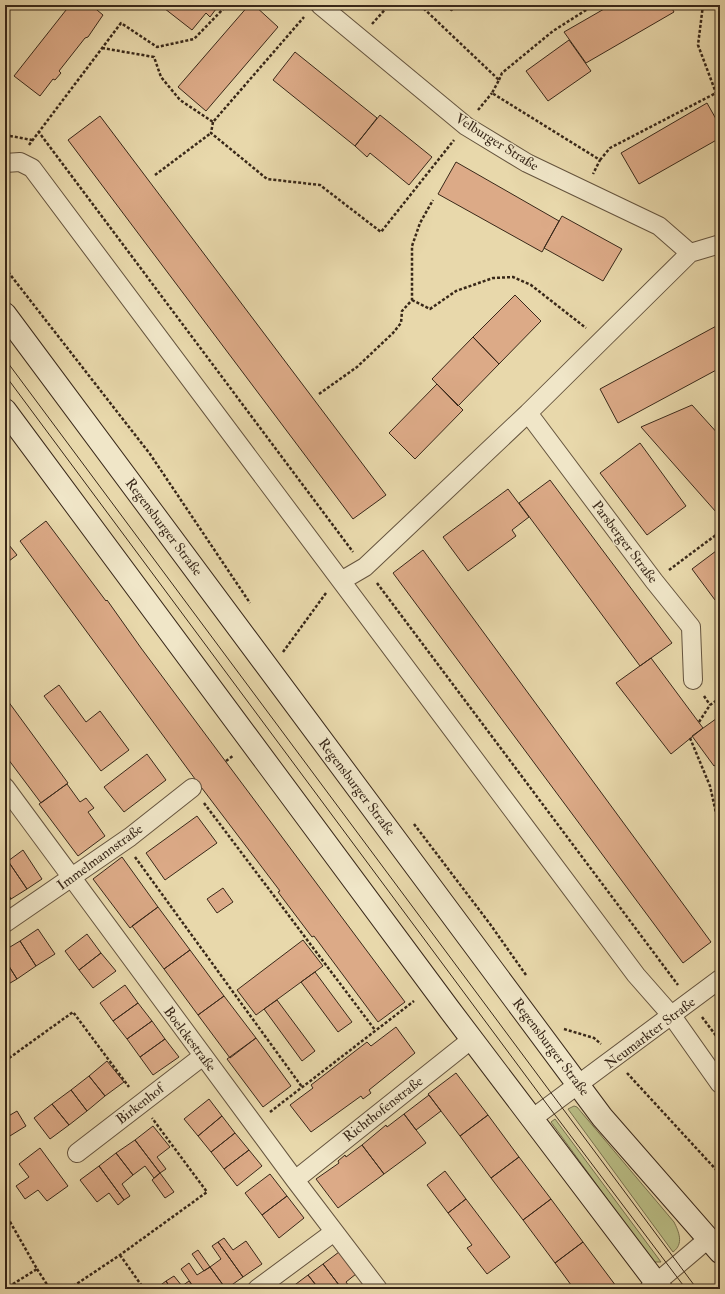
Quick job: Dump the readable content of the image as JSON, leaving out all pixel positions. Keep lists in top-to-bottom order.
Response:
{
  "streets": {
    "main road": ["Regensburger Straße"],
    "street": [
      "Velburger Straße",
      "Parsberger Straße",
      "Immelmannstraße",
      "Neumarkter Straße",
      "Boelckestraße",
      "Birkenhof",
      "Richthofenstraße"
    ]
  },
  "crossings": [
    ["Regensburger Straße", "Neumarkter Straße"],
    ["Immelmannstraße", "Boelckestraße"],
    ["Boelckestraße", "Birkenhof"],
    ["Boelckestraße", "Richthofenstraße"]
  ]
}
